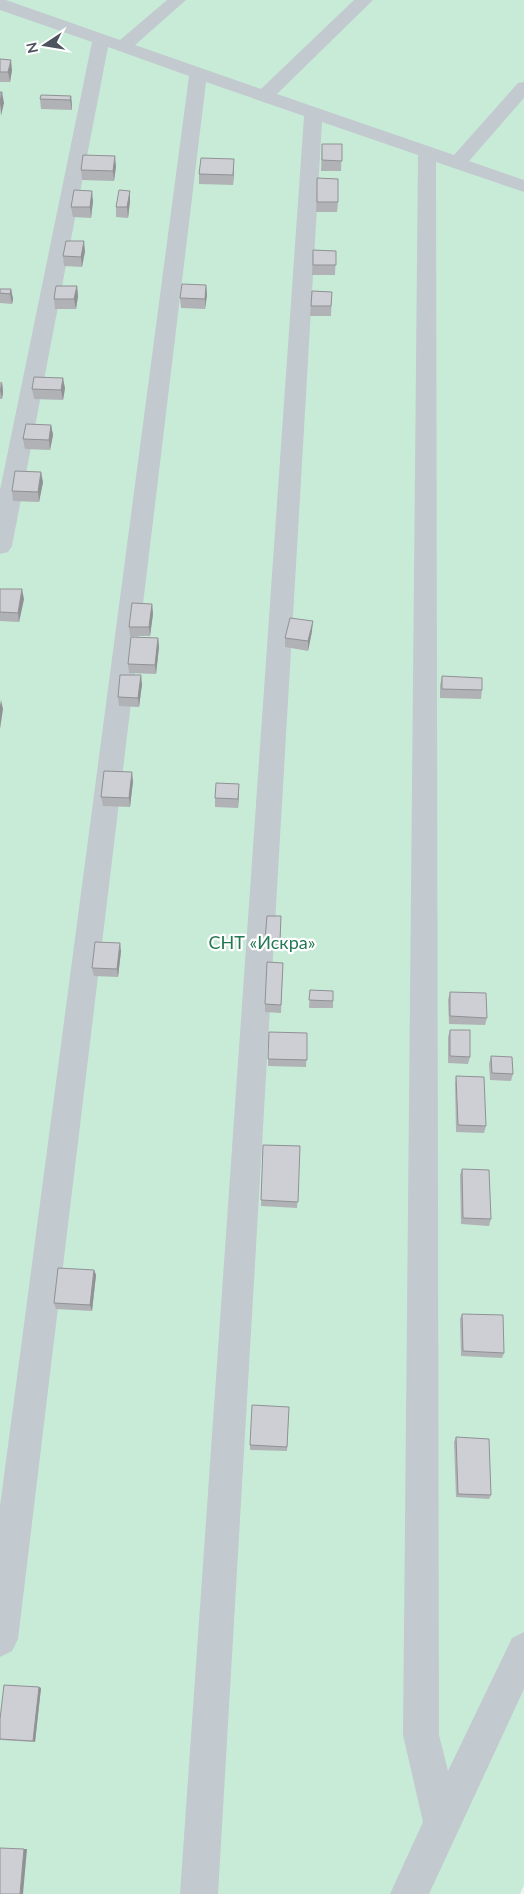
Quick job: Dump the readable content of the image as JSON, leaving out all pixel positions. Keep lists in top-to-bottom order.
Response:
{
  "parks": ["СНТ «Искра»"],
  "north": "left"
}
